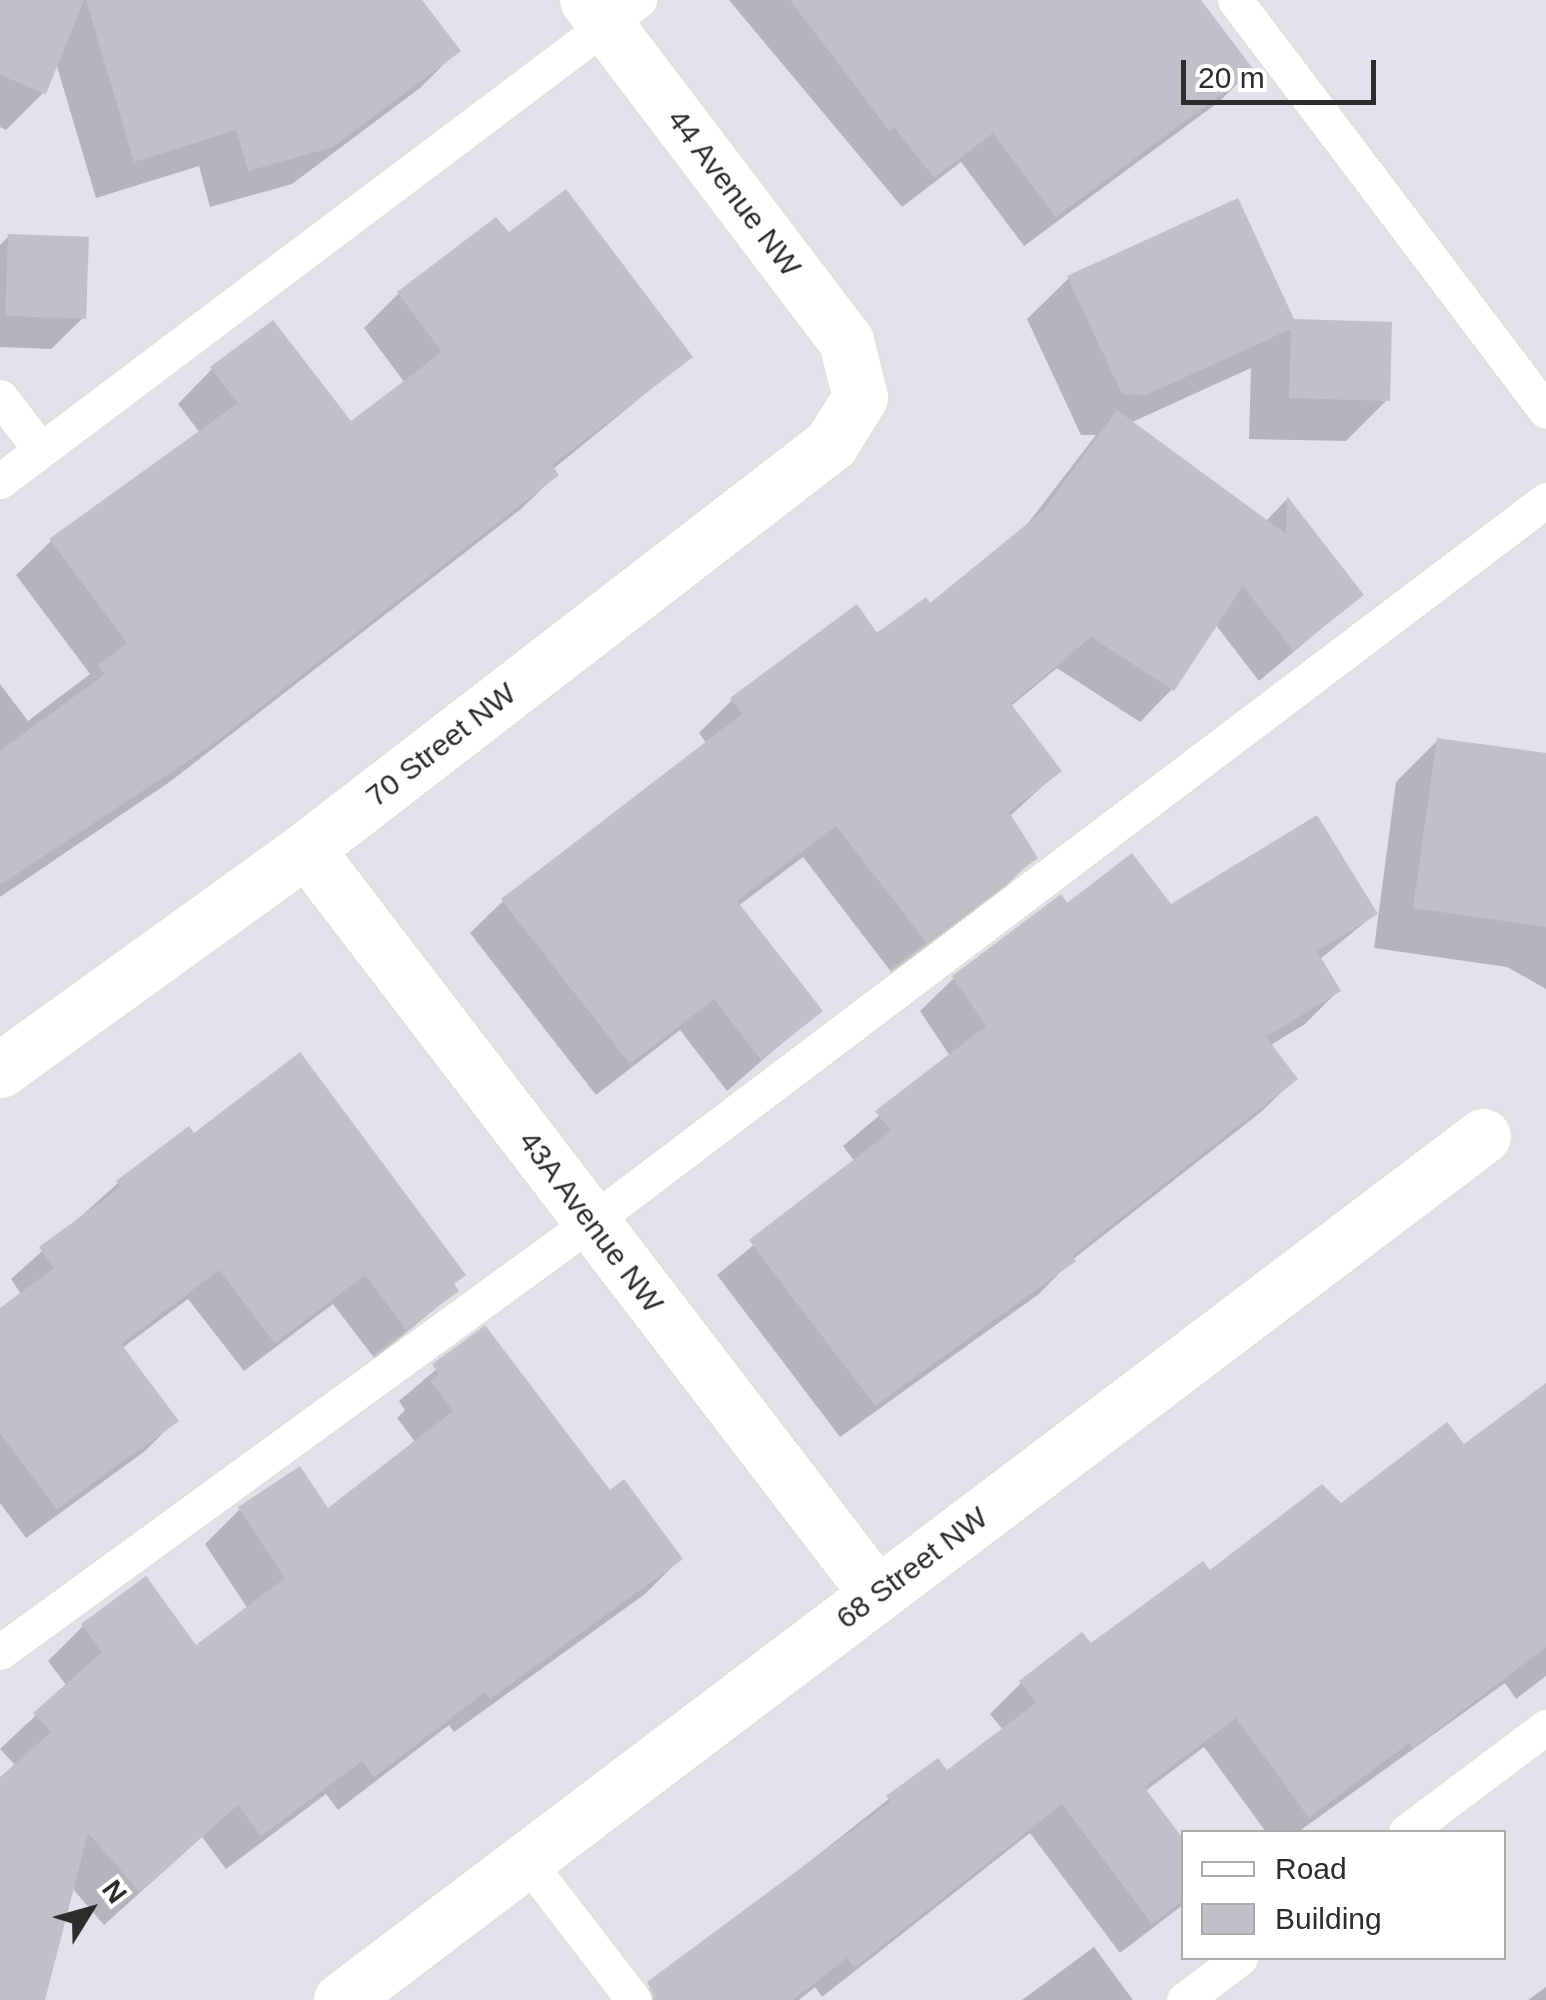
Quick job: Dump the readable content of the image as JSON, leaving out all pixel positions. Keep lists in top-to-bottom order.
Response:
{
  "streets": {
    "street": [
      "44 Avenue NW",
      "70 Street NW",
      "43A Avenue NW",
      "68 Street NW"
    ]
  },
  "crossings": [
    ["44 Avenue NW", "70 Street NW"],
    ["70 Street NW", "43A Avenue NW"],
    ["43A Avenue NW", "68 Street NW"]
  ],
  "legend": ["Road", "Building"],
  "scale_bar": "20 m",
  "north": "top right"
}
